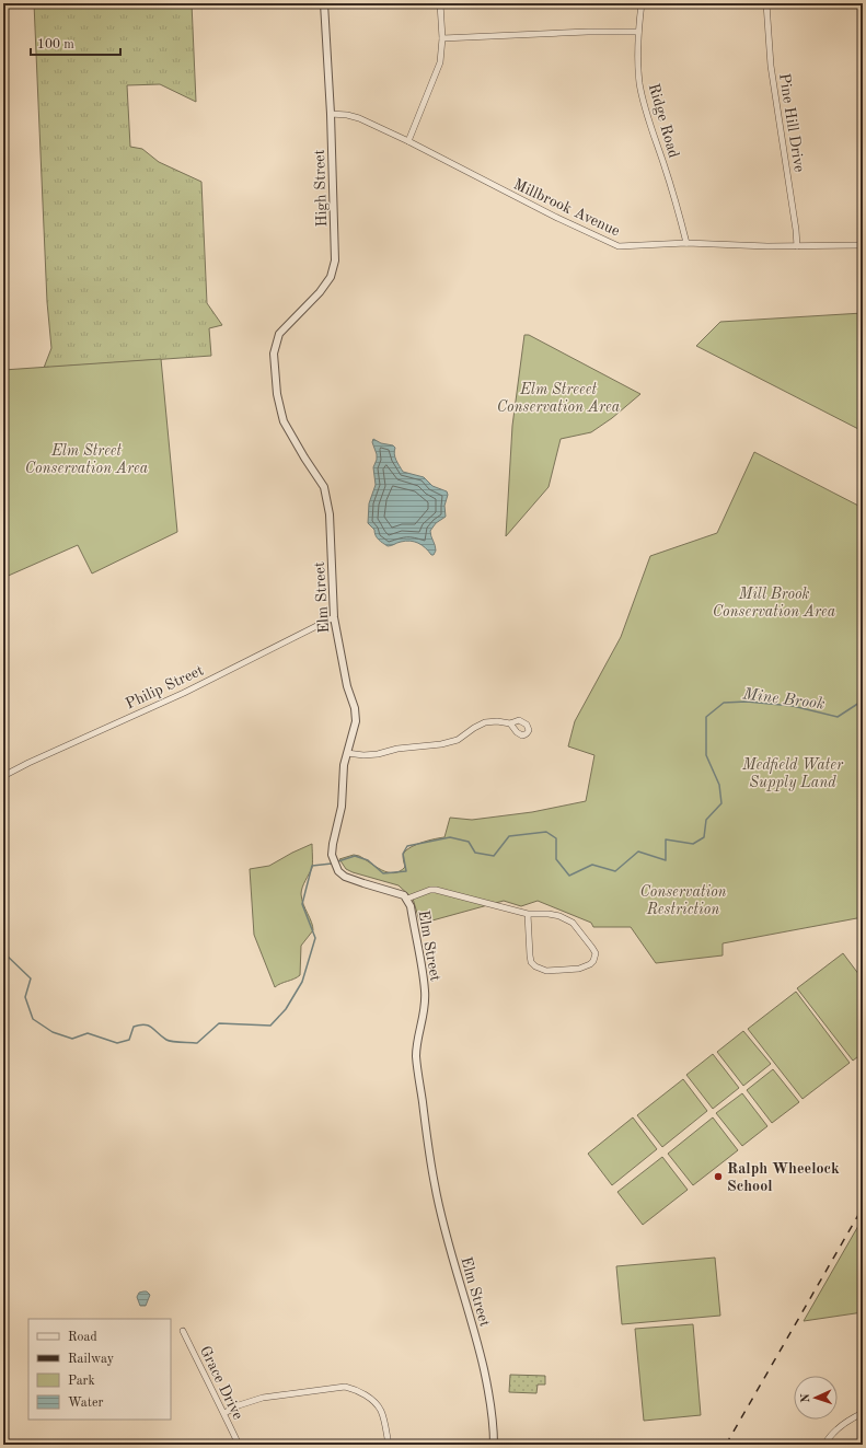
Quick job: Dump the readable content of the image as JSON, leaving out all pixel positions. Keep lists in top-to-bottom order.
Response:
{
  "streets": {
    "street": [
      "Ridge Road",
      "Pine Hill Drive",
      "High Street",
      "Millbrook Avenue",
      "Elm Street",
      "Philip Street",
      "Grace Drive"
    ]
  },
  "crossings": [
    ["Ridge Road", "Millbrook Avenue"],
    ["Pine Hill Drive", "Millbrook Avenue"],
    ["High Street", "Millbrook Avenue"],
    ["High Street", "Elm Street"],
    ["Elm Street", "Philip Street"]
  ],
  "water": ["Mine Brook"],
  "parks": [
    "Elm Streeet Conservation Area",
    "Elm Street Conservation Area",
    "Mill Brook Conservation Area",
    "Medfield Water Supply Land",
    "Conservation Restriction"
  ],
  "places": ["Ralph Wheelock School"],
  "legend": [
    "Road",
    "Railway",
    "Park",
    "Water"
  ],
  "scale_bar": "100 m",
  "north": "left"
}
